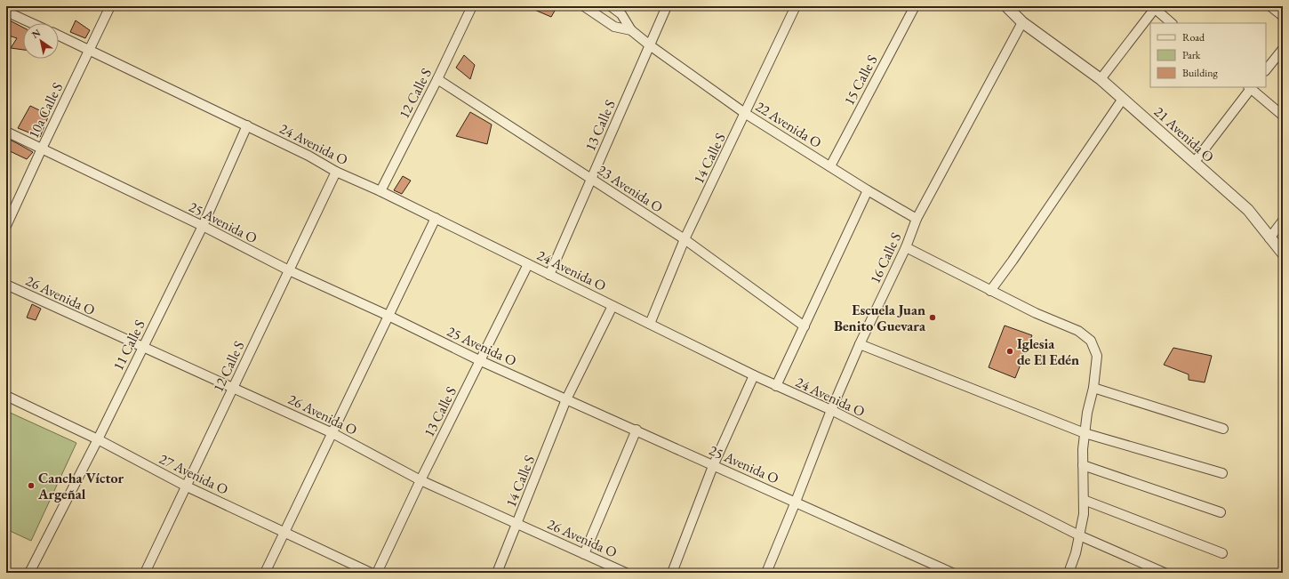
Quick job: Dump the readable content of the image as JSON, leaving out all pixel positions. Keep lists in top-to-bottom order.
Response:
{
  "streets": {
    "street": [
      "15 Calle S",
      "12 Calle S",
      "10a Calle S",
      "22 Avenida O",
      "13 Calle S",
      "21 Avenida O",
      "24 Avenida O",
      "14 Calle S",
      "23 Avenida O",
      "25 Avenida O",
      "16 Calle S",
      "26 Avenida O",
      "11 Calle S",
      "27 Avenida O"
    ]
  },
  "crossings": [
    ["15 Calle S", "22 Avenida O"],
    ["12 Calle S", "24 Avenida O"],
    ["12 Calle S", "23 Avenida O"],
    ["12 Calle S", "25 Avenida O"],
    ["12 Calle S", "26 Avenida O"],
    ["12 Calle S", "27 Avenida O"],
    ["10a Calle S", "24 Avenida O"],
    ["10a Calle S", "25 Avenida O"],
    ["22 Avenida O", "13 Calle S"],
    ["22 Avenida O", "14 Calle S"],
    ["22 Avenida O", "16 Calle S"],
    ["13 Calle S", "24 Avenida O"],
    ["13 Calle S", "23 Avenida O"],
    ["13 Calle S", "25 Avenida O"],
    ["13 Calle S", "26 Avenida O"],
    ["21 Avenida O", "16 Calle S"],
    ["24 Avenida O", "14 Calle S"],
    ["24 Avenida O", "16 Calle S"],
    ["24 Avenida O", "11 Calle S"],
    ["14 Calle S", "23 Avenida O"],
    ["14 Calle S", "25 Avenida O"],
    ["14 Calle S", "26 Avenida O"],
    ["25 Avenida O", "16 Calle S"],
    ["25 Avenida O", "11 Calle S"],
    ["26 Avenida O", "11 Calle S"],
    ["11 Calle S", "27 Avenida O"]
  ],
  "places": ["Escuela Juan Benito Guevara", "Iglesia de El Edén", "Cancha Víctor Argeñal"],
  "legend": ["Road", "Park", "Building"],
  "north": "top left"
}
